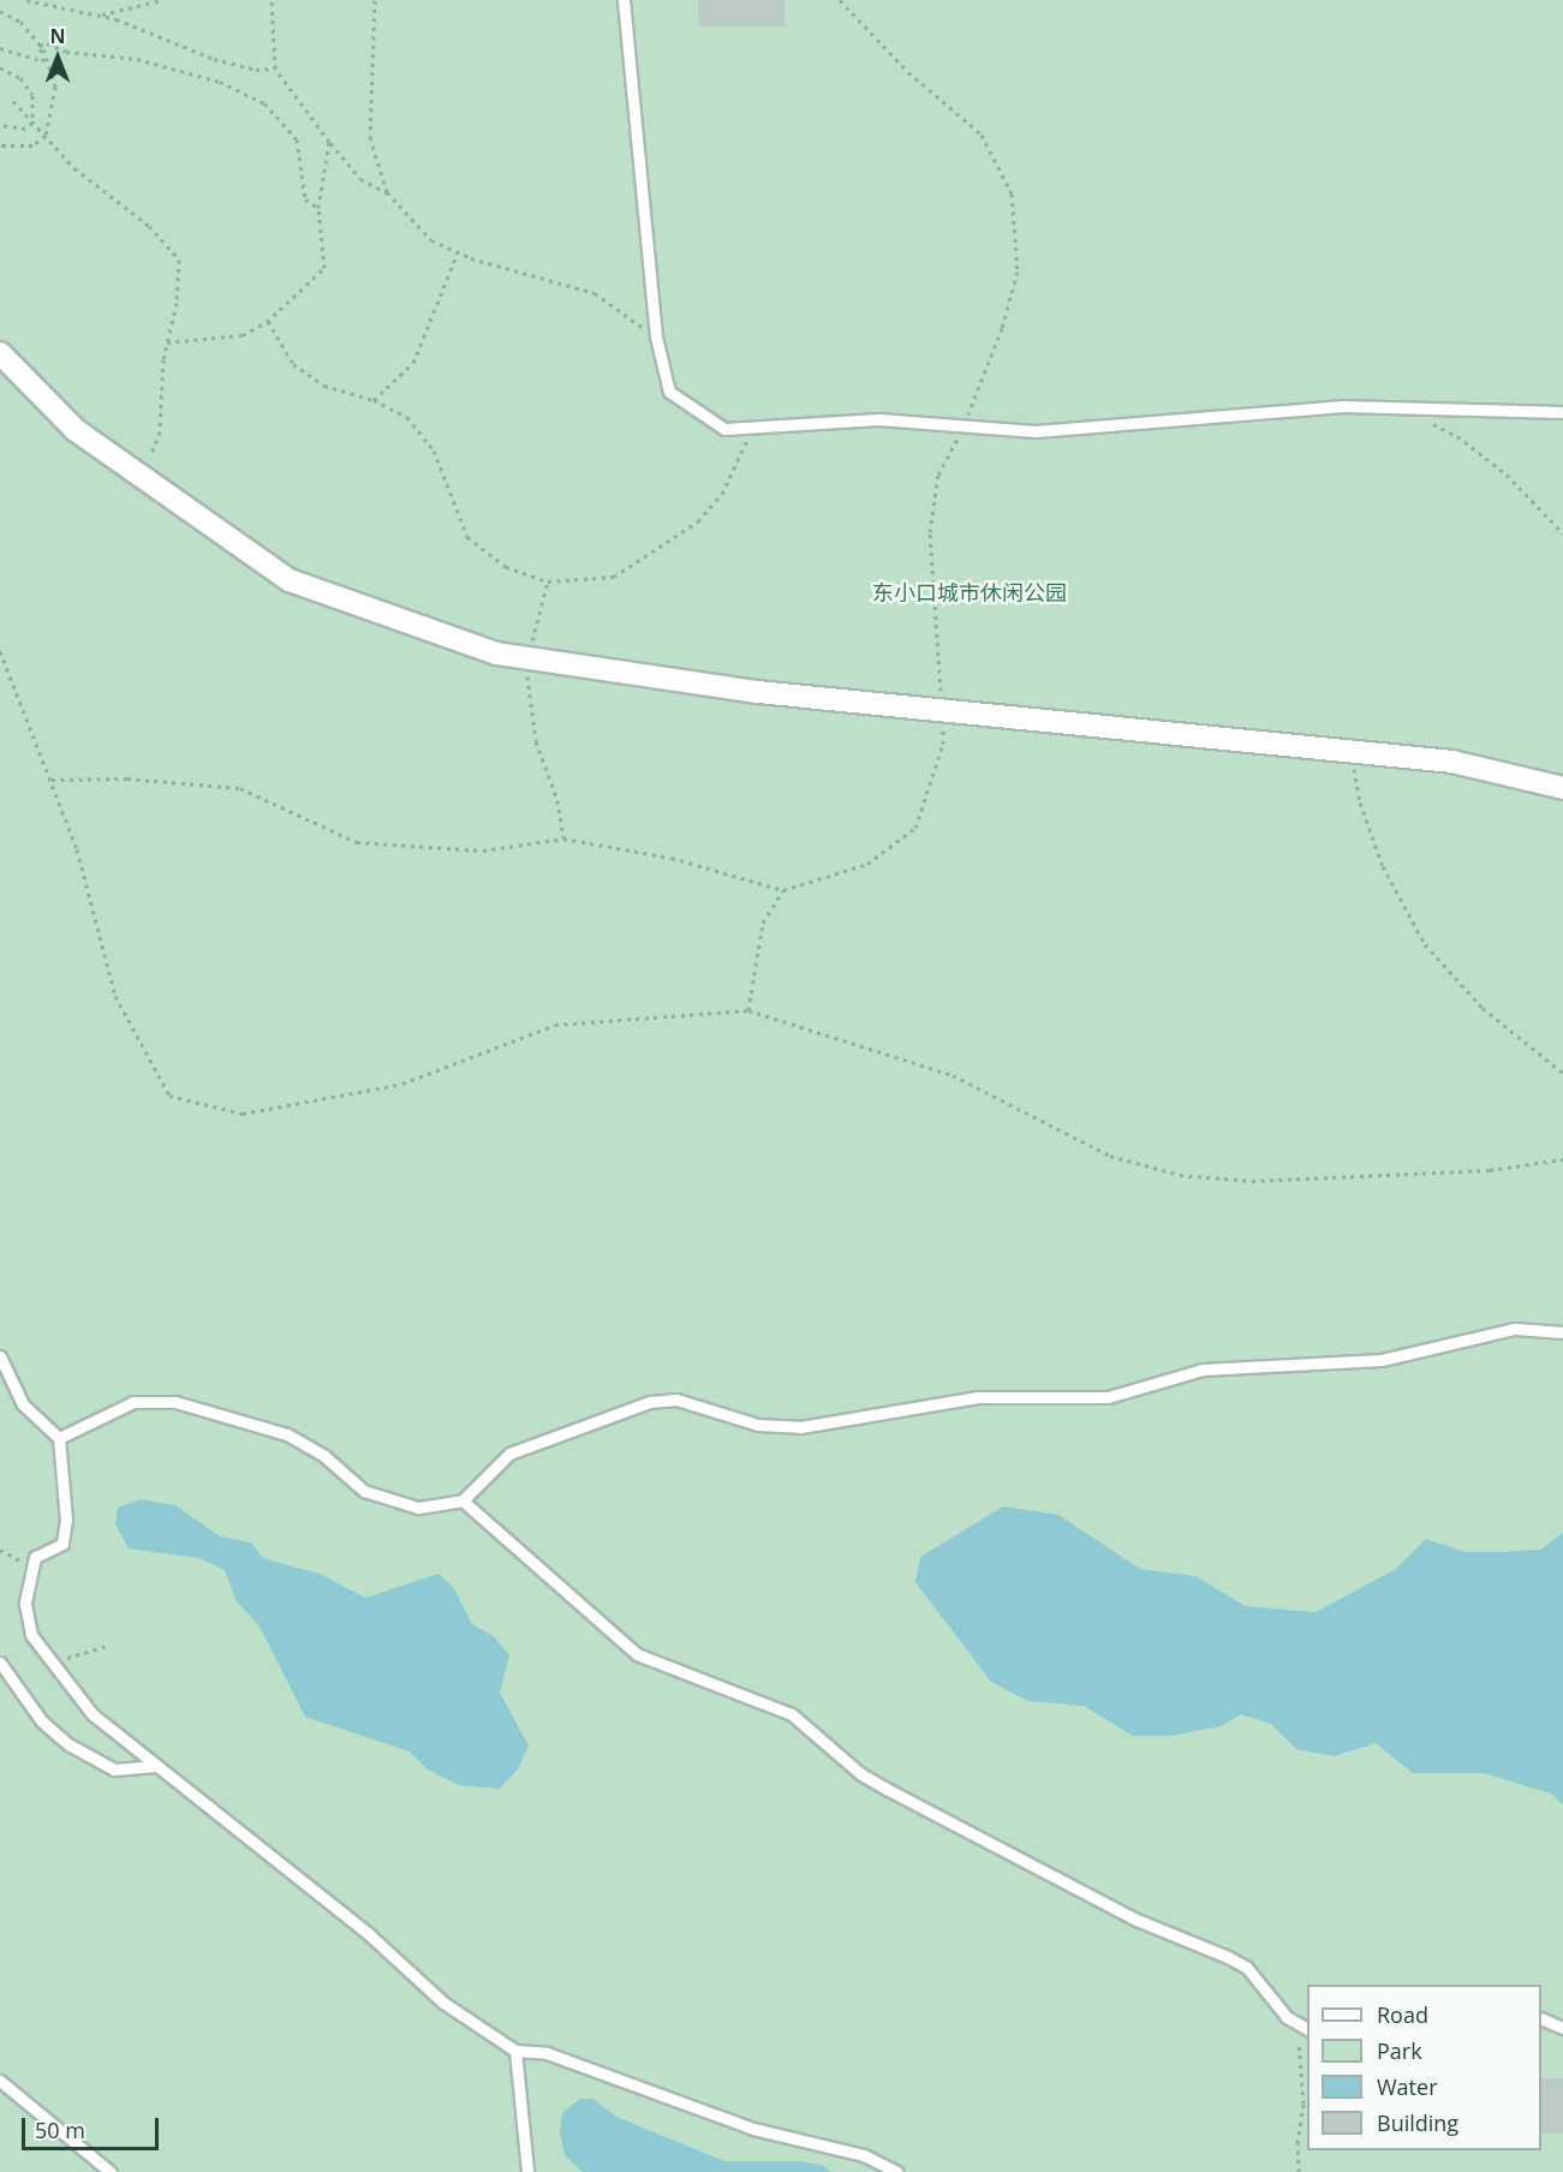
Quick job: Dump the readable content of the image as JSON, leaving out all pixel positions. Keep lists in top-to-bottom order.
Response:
{
  "parks": ["东小口城市休闲公园"],
  "legend": [
    "Road",
    "Park",
    "Water",
    "Building"
  ],
  "scale_bar": "50 m",
  "north": "top"
}
